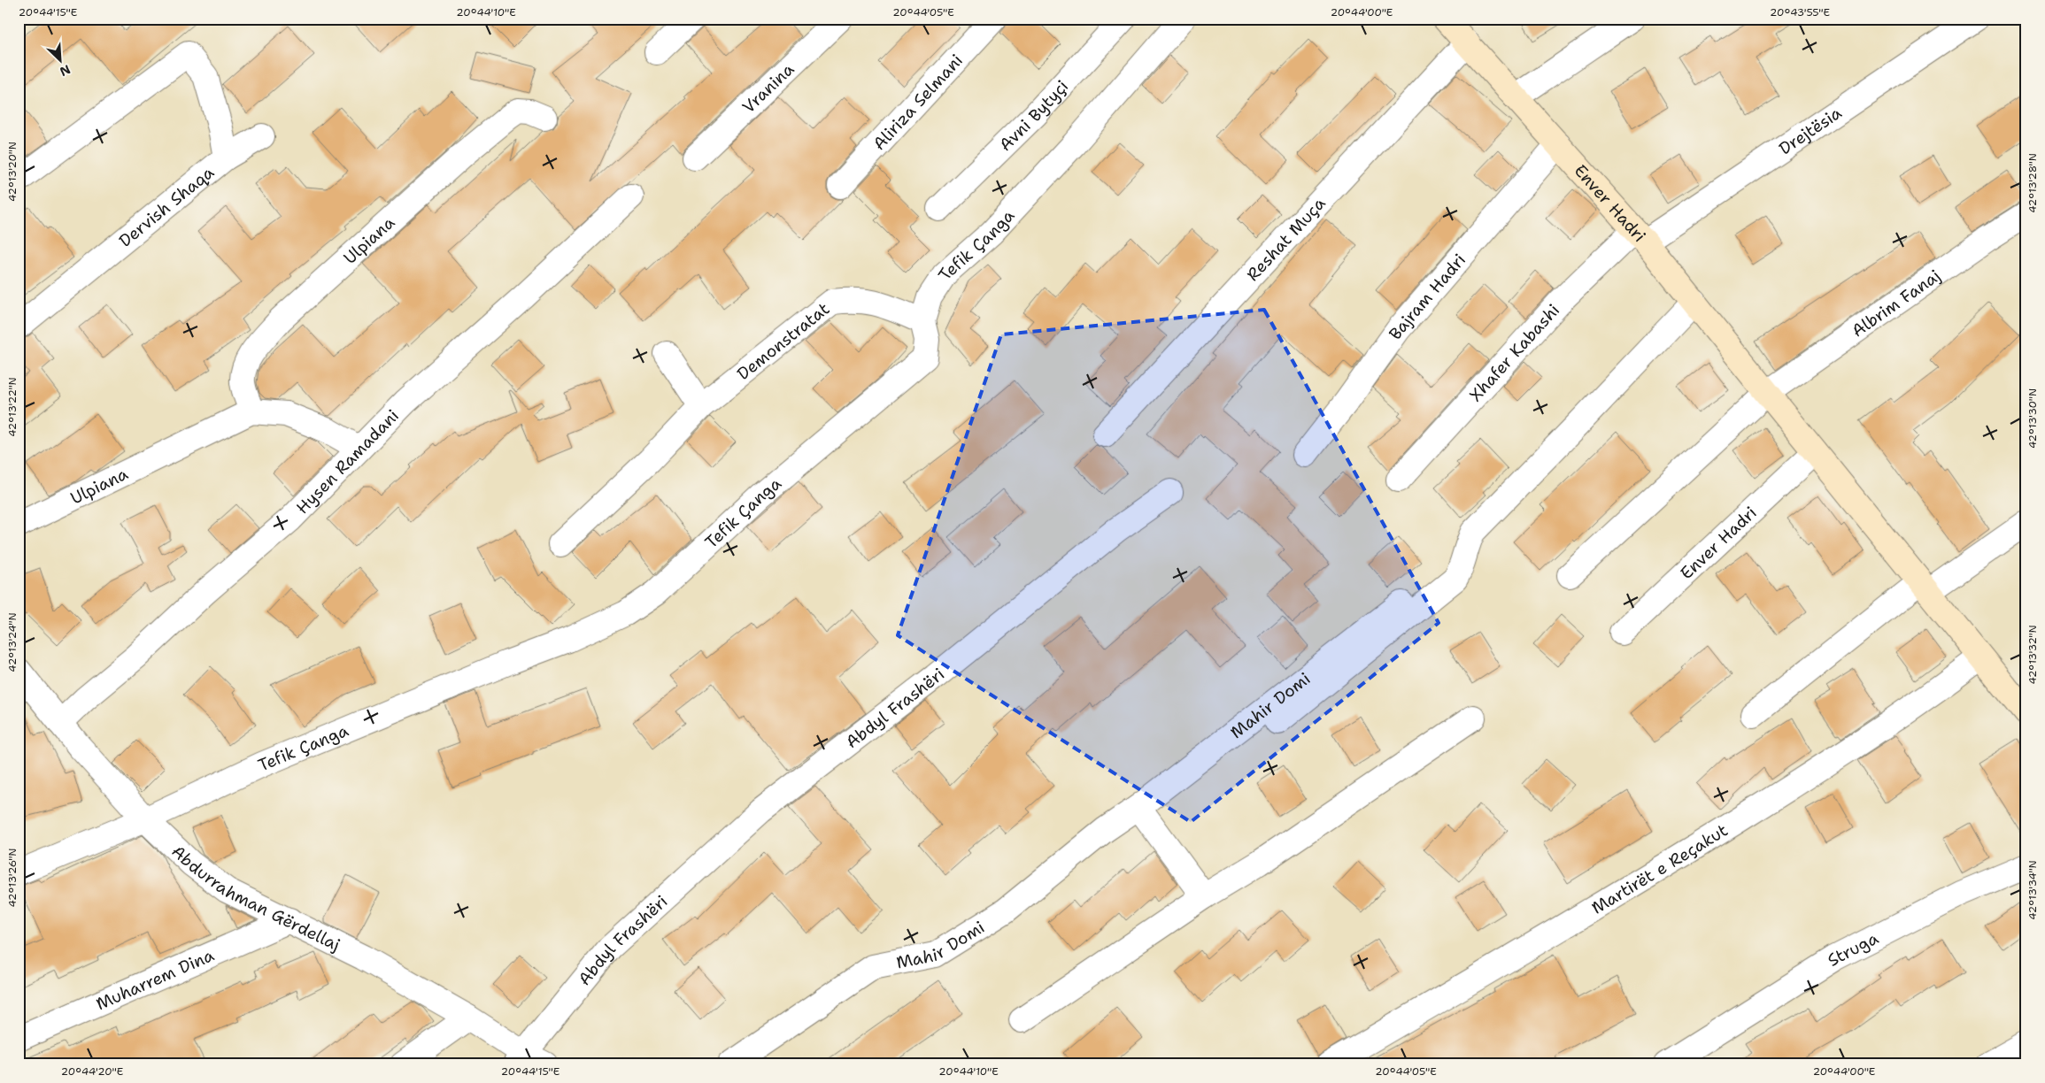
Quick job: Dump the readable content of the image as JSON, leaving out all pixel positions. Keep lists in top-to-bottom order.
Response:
{
  "streets": {
    "street": [
      "Vranina",
      "Aliriza Selmani",
      "Avni Bytyçi",
      "Drejtësia",
      "Enver Hadri",
      "Dervish Shaqa",
      "Reshat Muça",
      "Ulpiana",
      "Tefik Çanga",
      "Bajram Hadri",
      "Albrim Fanaj",
      "Demonstratat",
      "Xhafer Kabashi",
      "Hysen Ramadani",
      "Mahir Domi",
      "Abdyl Frashëri",
      "Martirët e Reçakut",
      "Abdurrahman Gërdellaj",
      "Struga",
      "Muharrem Dina"
    ]
  },
  "crossings": [
    ["Drejtësia", "Enver Hadri"],
    ["Drejtësia", "Xhafer Kabashi"],
    ["Enver Hadri", "Reshat Muça"],
    ["Enver Hadri", "Bajram Hadri"],
    ["Enver Hadri", "Albrim Fanaj"],
    ["Enver Hadri", "Xhafer Kabashi"],
    ["Enver Hadri", "Martirët e Reçakut"],
    ["Ulpiana", "Hysen Ramadani"],
    ["Tefik Çanga", "Demonstratat"],
    ["Tefik Çanga", "Abdurrahman Gërdellaj"],
    ["Hysen Ramadani", "Abdurrahman Gërdellaj"],
    ["Abdyl Frashëri", "Abdurrahman Gërdellaj"],
    ["Abdurrahman Gërdellaj", "Muharrem Dina"]
  ],
  "north": "bottom right",
  "coordinates": [
    "20°44'15\"E",
    "20°44'10\"E",
    "20°44'05\"E",
    "20°44'00\"E",
    "20°43'55\"E",
    "42°13'20\"N",
    "42°13'28\"N",
    "42°13'22\"N",
    "42°13'30\"N",
    "42°13'24\"N",
    "42°13'32\"N",
    "42°13'26\"N",
    "42°13'34\"N",
    "20°44'20\"E"
  ]
}
